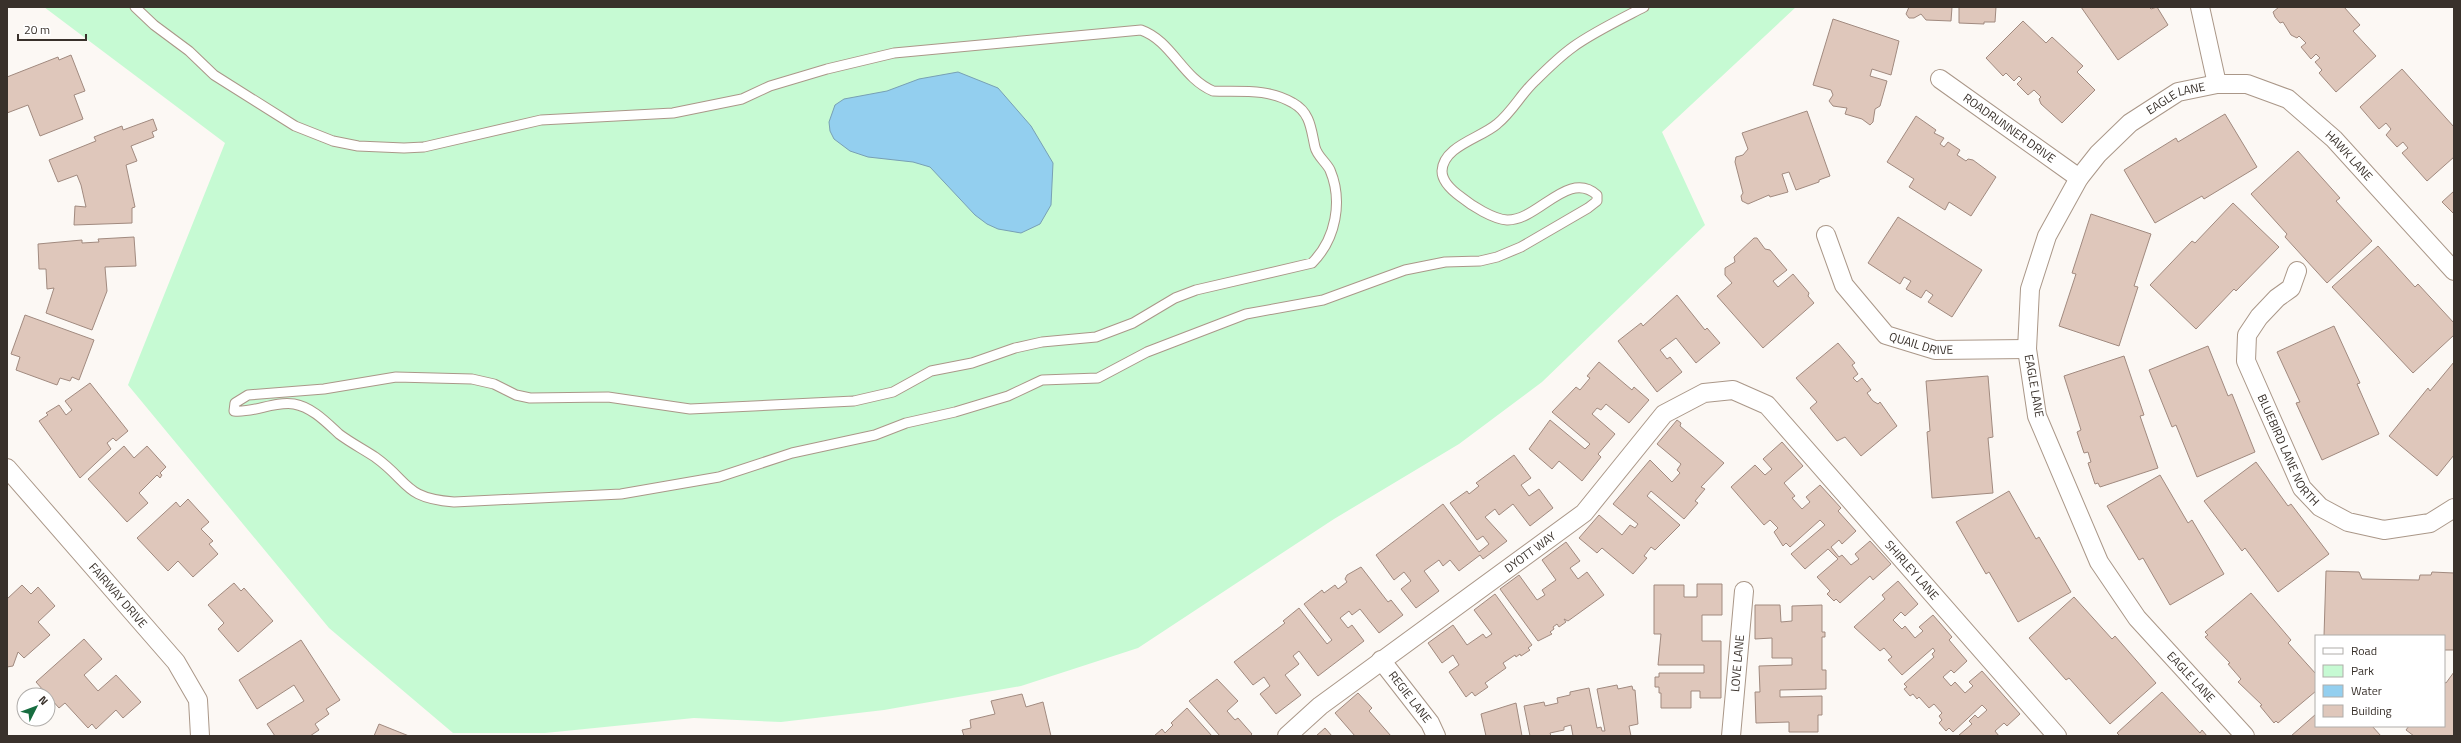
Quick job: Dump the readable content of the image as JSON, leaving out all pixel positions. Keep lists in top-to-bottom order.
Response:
{
  "streets": {
    "street": [
      "EAGLE LANE",
      "ROADRUNNER DRIVE",
      "HAWK LANE",
      "QUAIL DRIVE",
      "BLUEBIRD LANE NORTH",
      "DYOTT WAY",
      "SHIRLEY LANE",
      "FAIRWAY DRIVE",
      "LOVE LANE",
      "REGIE LANE"
    ]
  },
  "crossings": [
    ["EAGLE LANE", "ROADRUNNER DRIVE"],
    ["EAGLE LANE", "HAWK LANE"],
    ["EAGLE LANE", "QUAIL DRIVE"],
    ["DYOTT WAY", "SHIRLEY LANE"],
    ["DYOTT WAY", "REGIE LANE"]
  ],
  "legend": [
    "Road",
    "Park",
    "Water",
    "Building"
  ],
  "scale_bar": "20 m",
  "north": "top right"
}
